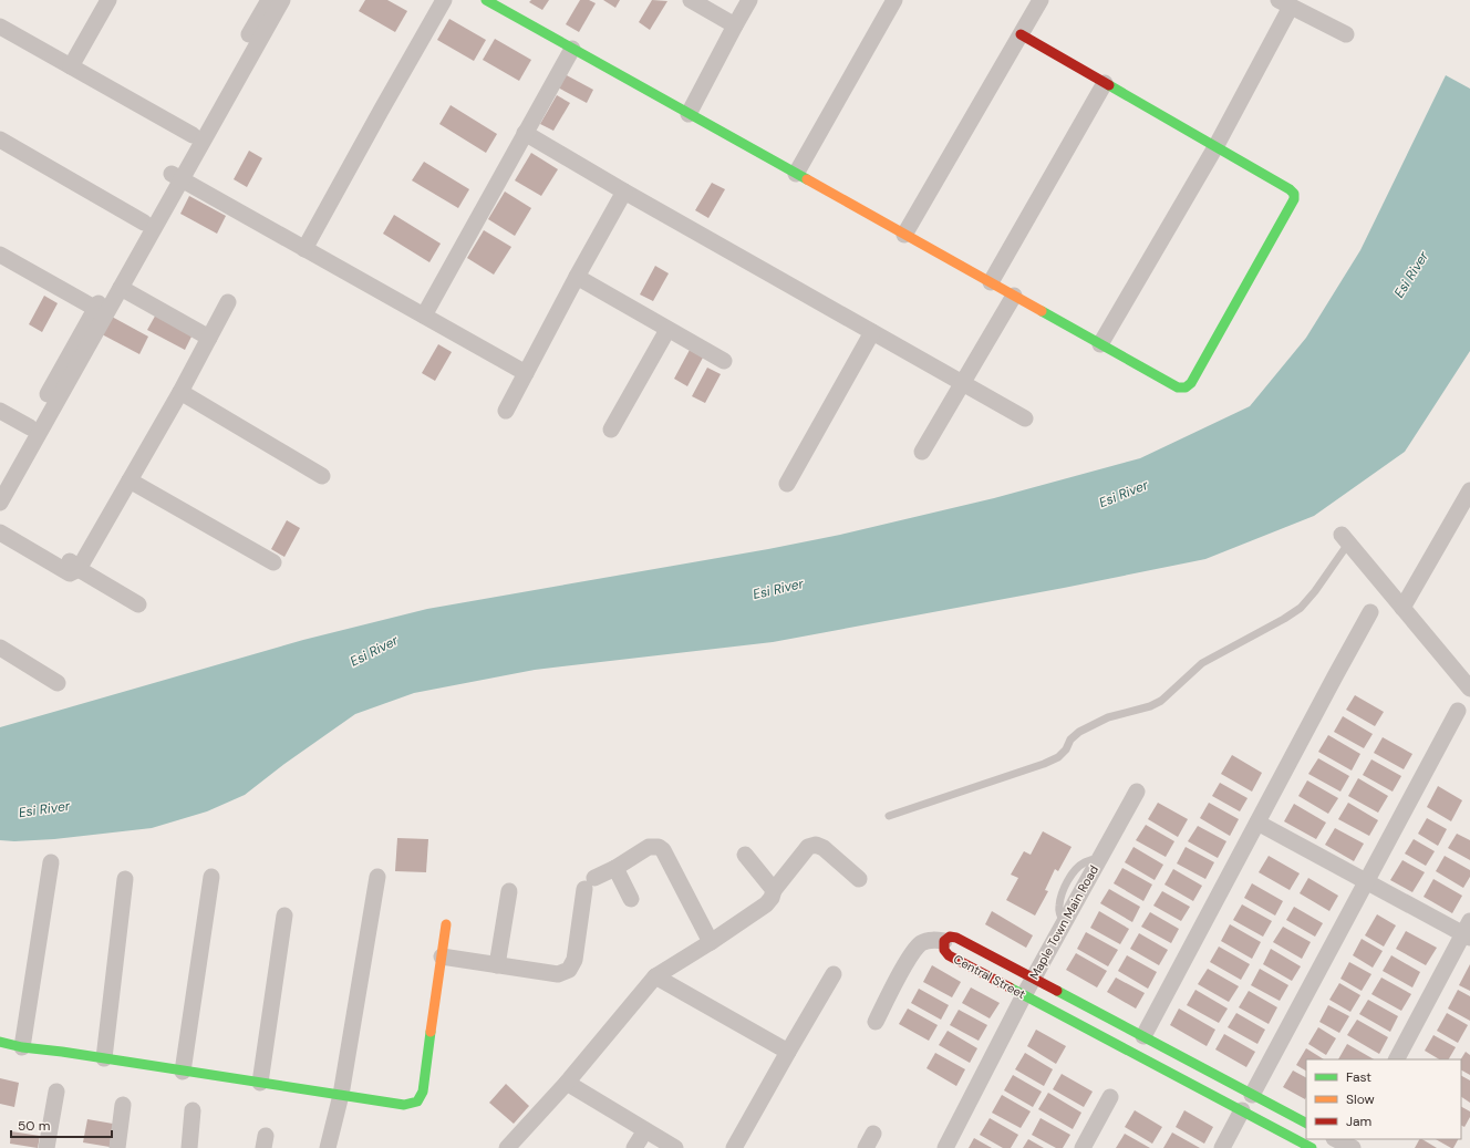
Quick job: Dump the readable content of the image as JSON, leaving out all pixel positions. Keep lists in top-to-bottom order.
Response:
{
  "streets": {
    "street": ["Maple Town Main Road", "Central Street"]
  },
  "crossings": [
    ["Maple Town Main Road", "Central Street"]
  ],
  "water": ["Esi River"],
  "legend": ["Fast", "Slow", "Jam"],
  "scale_bar": "50 m"
}
